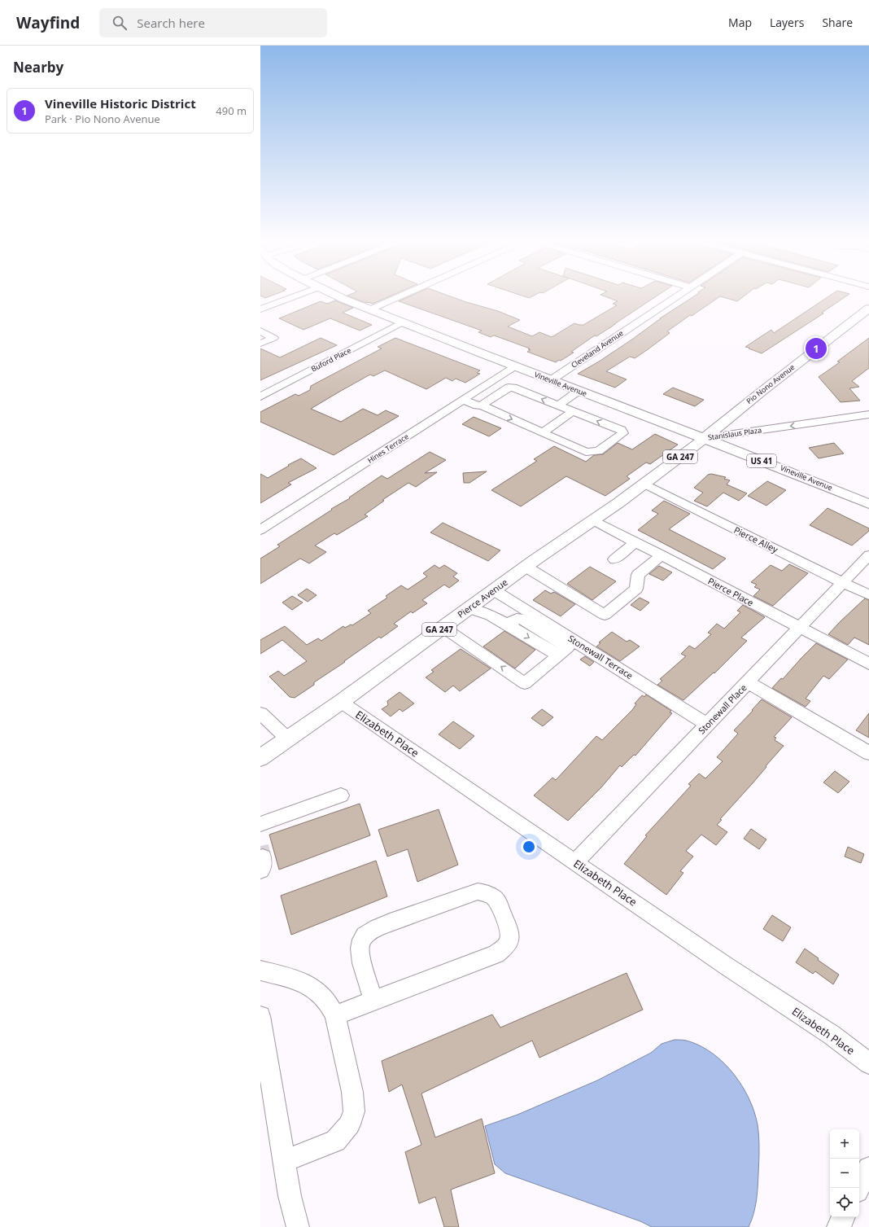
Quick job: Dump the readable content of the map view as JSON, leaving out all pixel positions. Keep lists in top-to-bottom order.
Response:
{
  "streets": {
    "main road": [
      "Vineville Avenue",
      "Pio Nono Avenue",
      "GA 247",
      "US 41",
      "Pierce Avenue"
    ],
    "street": [
      "Cleveland Avenue",
      "Buford Place",
      "Stanislaus Plaza",
      "Hines Terrace",
      "Pierce Alley",
      "Pierce Place",
      "Stonewall Terrace",
      "Stonewall Place",
      "Elizabeth Place"
    ]
  },
  "crossings": [
    ["Cleveland Avenue", "Vineville Avenue"],
    ["Buford Place", "Vineville Avenue"],
    ["Vineville Avenue", "Pio Nono Avenue"],
    ["Vineville Avenue", "Stanislaus Plaza"],
    ["Vineville Avenue", "Hines Terrace"],
    ["Vineville Avenue", "Pierce Avenue"],
    ["Pio Nono Avenue", "Stanislaus Plaza"],
    ["Pio Nono Avenue", "Pierce Avenue"],
    ["Stanislaus Plaza", "Pierce Avenue"],
    ["Pierce Alley", "Pierce Avenue"],
    ["Pierce Alley", "Stonewall Place"],
    ["Pierce Place", "Pierce Avenue"],
    ["Pierce Place", "Stonewall Place"],
    ["Pierce Avenue", "Stonewall Terrace"],
    ["Pierce Avenue", "Elizabeth Place"],
    ["Stonewall Terrace", "Stonewall Place"],
    ["Stonewall Place", "Elizabeth Place"]
  ],
  "page": {
    "header": "Wayfind",
    "search": "Search here",
    "nav": ["Map", "Layers", "Share"],
    "heading": "Nearby",
    "list": [
      {
        "mark": "1",
        "name": "Vineville Historic District",
        "note": "Park · Pio Nono Avenue",
        "value": "490 m"
      }
    ],
    "pins": "1",
    "map_buttons": ["+", "−"]
  }
}
